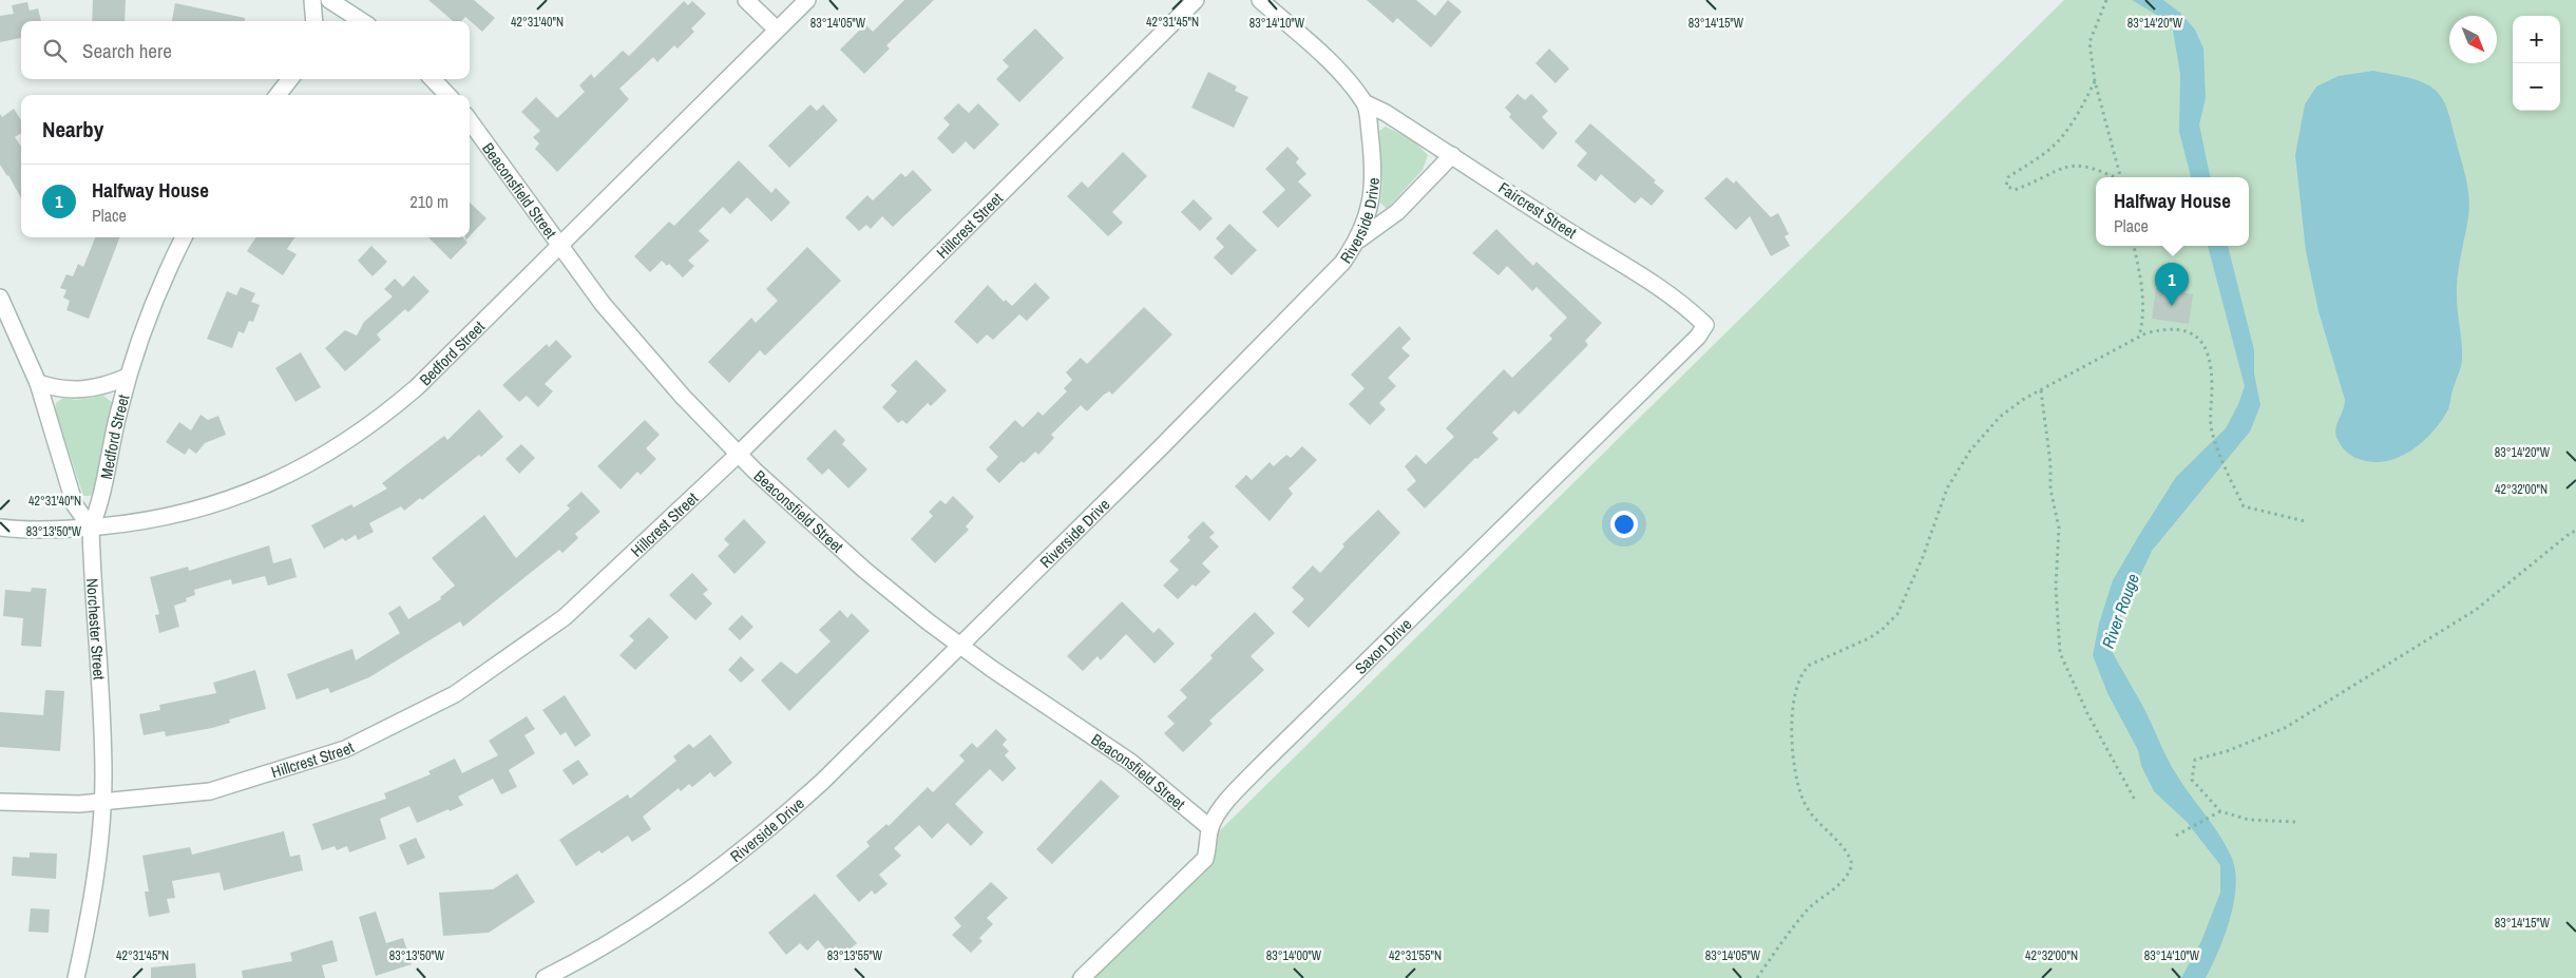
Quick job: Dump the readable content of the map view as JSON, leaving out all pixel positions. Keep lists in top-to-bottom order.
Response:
{
  "streets": {
    "street": [
      "Beaconsfield Street",
      "Faircrest Street",
      "Riverside Drive",
      "Hillcrest Street",
      "Bedford Street",
      "Medford Street",
      "Norchester Street",
      "Saxon Drive"
    ]
  },
  "crossings": [
    ["Beaconsfield Street", "Riverside Drive"],
    ["Beaconsfield Street", "Hillcrest Street"],
    ["Beaconsfield Street", "Bedford Street"],
    ["Beaconsfield Street", "Saxon Drive"],
    ["Faircrest Street", "Riverside Drive"],
    ["Faircrest Street", "Saxon Drive"],
    ["Hillcrest Street", "Norchester Street"],
    ["Bedford Street", "Medford Street"],
    ["Bedford Street", "Norchester Street"],
    ["Medford Street", "Norchester Street"]
  ],
  "water": ["River Rouge"],
  "north": "bottom right",
  "page": {
    "map_buttons": ["+", "−"],
    "search": "Search here",
    "heading": "Nearby",
    "list": [
      {
        "mark": "1",
        "name": "Halfway House",
        "note": "Place",
        "value": "210 m"
      }
    ],
    "popup": ["Halfway House", "Place"],
    "pins": "1"
  },
  "coordinates": [
    "42°31'40\"N",
    "42°31'45\"N",
    "83°14'05\"W",
    "83°14'10\"W",
    "83°14'15\"W",
    "83°14'20\"W",
    "42°32'00\"N",
    "83°13'50\"W",
    "83°13'55\"W",
    "83°14'00\"W",
    "42°31'55\"N"
  ]
}
